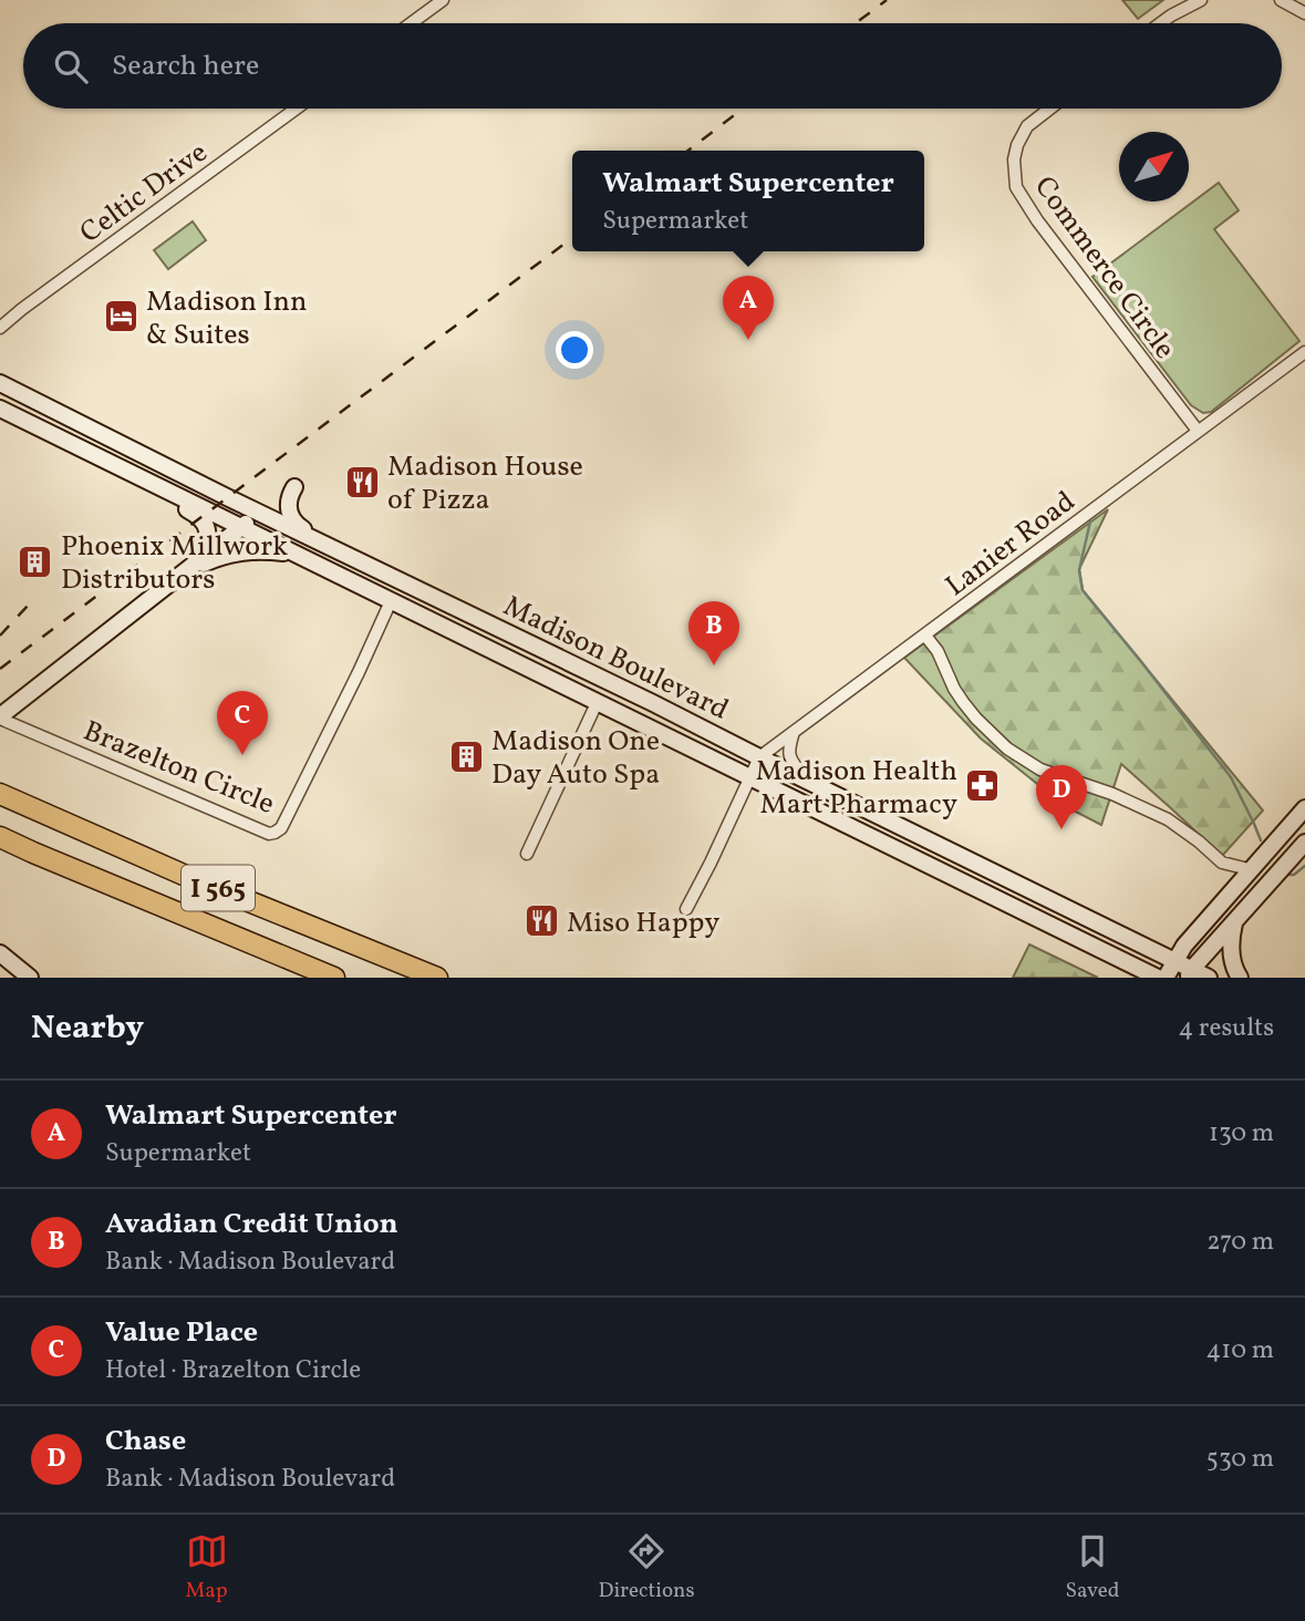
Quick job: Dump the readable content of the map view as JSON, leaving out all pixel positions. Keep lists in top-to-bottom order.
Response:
{
  "streets": {
    "highway": ["I 565"],
    "main road": ["Madison Boulevard"],
    "street": [
      "Celtic Drive",
      "Commerce Circle",
      "Lanier Road",
      "Brazelton Circle"
    ]
  },
  "crossings": [
    ["Commerce Circle", "Lanier Road"],
    ["Lanier Road", "Madison Boulevard"],
    ["Madison Boulevard", "Brazelton Circle"]
  ],
  "places": {
    "hotel": ["Madison Inn & Suites"],
    "restaurant": ["Madison House of Pizza", "Miso Happy"],
    "building": ["Phoenix Millwork Distributors", "Madison One Day Auto Spa"],
    "pharmacy": ["Madison Health Mart Pharmacy"]
  },
  "north": "top right",
  "page": {
    "search": "Search here",
    "popup": ["Walmart Supercenter", "Supermarket"],
    "pins": [
      "A",
      "B",
      "C",
      "D"
    ],
    "heading": ["Nearby", "4 results"],
    "list": [
      {
        "mark": "A",
        "name": "Walmart Supercenter",
        "note": "Supermarket",
        "value": "130 m"
      },
      {
        "mark": "B",
        "name": "Avadian Credit Union",
        "note": "Bank · Madison Boulevard",
        "value": "270 m"
      },
      {
        "mark": "C",
        "name": "Value Place",
        "note": "Hotel · Brazelton Circle",
        "value": "410 m"
      },
      {
        "mark": "D",
        "name": "Chase",
        "note": "Bank · Madison Boulevard",
        "value": "530 m"
      }
    ],
    "nav": ["Map", "Directions", "Saved"]
  }
}
